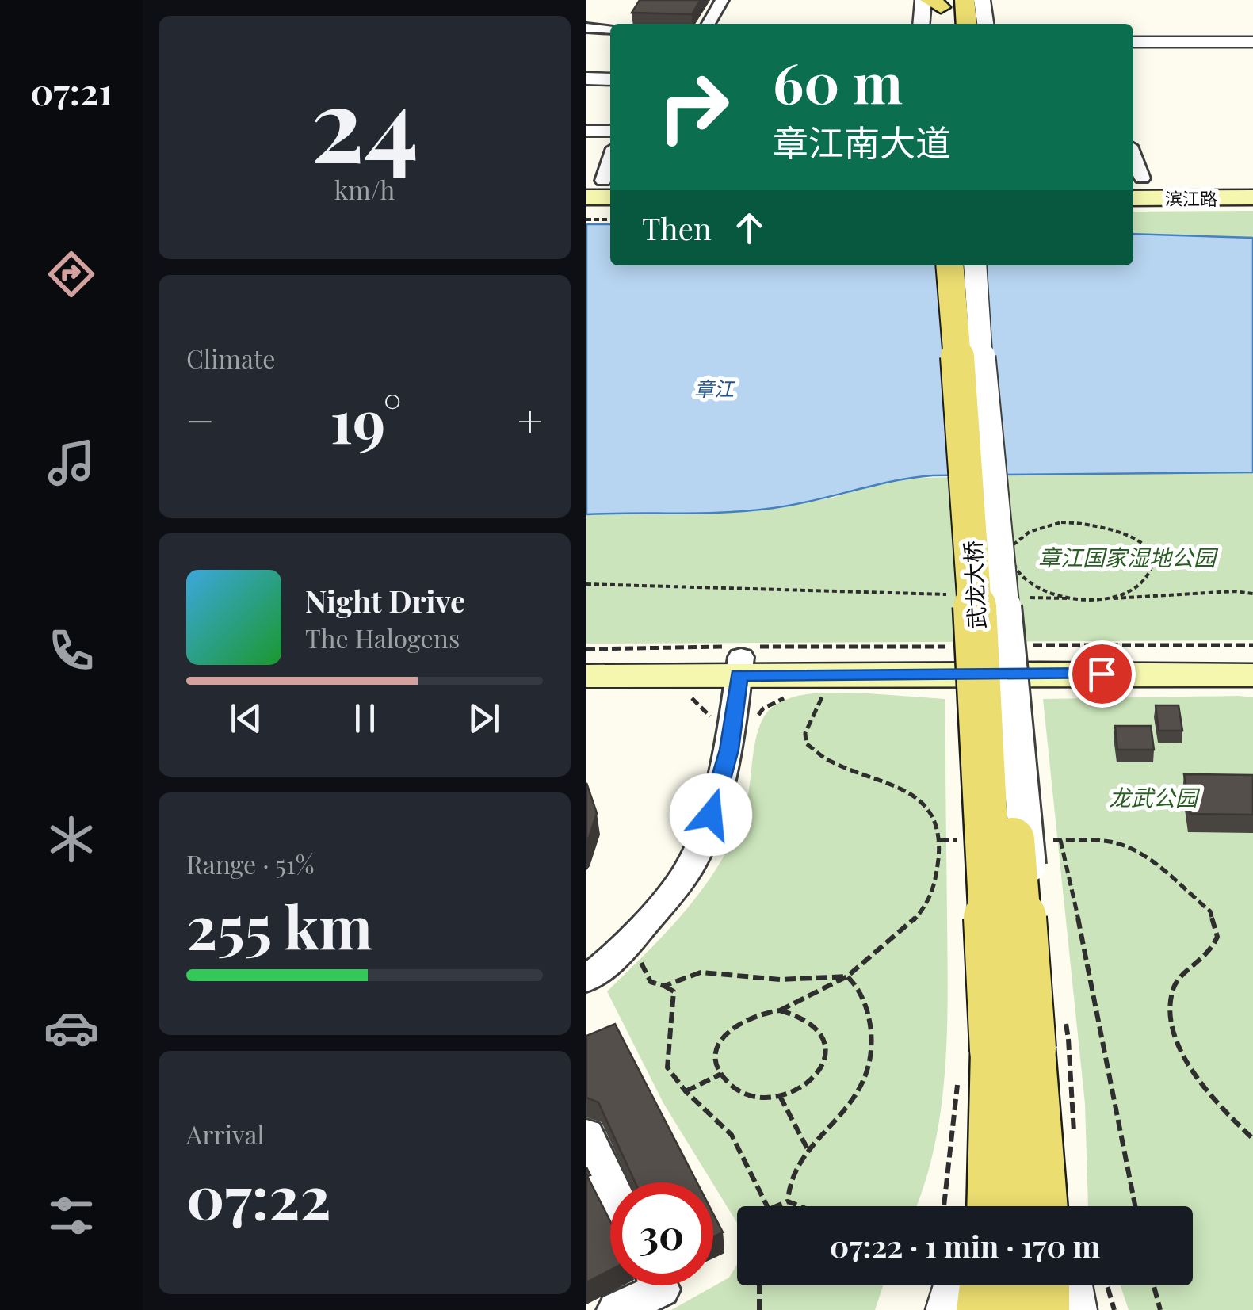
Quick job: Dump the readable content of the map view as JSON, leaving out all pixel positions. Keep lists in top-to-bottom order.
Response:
{
  "streets": {
    "main road": ["滨江路", "武龙大桥"]
  },
  "water": ["章江"],
  "parks": ["章江国家湿地公园", "龙武公园"],
  "page": {
    "tabs": "07:21",
    "tile": [
      ["24", "km/h"],
      "Climate",
      ["Range · 51%", "255 km"],
      ["Arrival", "07:22"]
    ],
    "turn": ["60 m", "章江南大道"],
    "then": "Then",
    "heat": ["−", "19°", "+"],
    "song": ["Night Drive", "The Halogens"],
    "limit": "30",
    "trip": "07:22 · 1 min · 170 m"
  }
}
